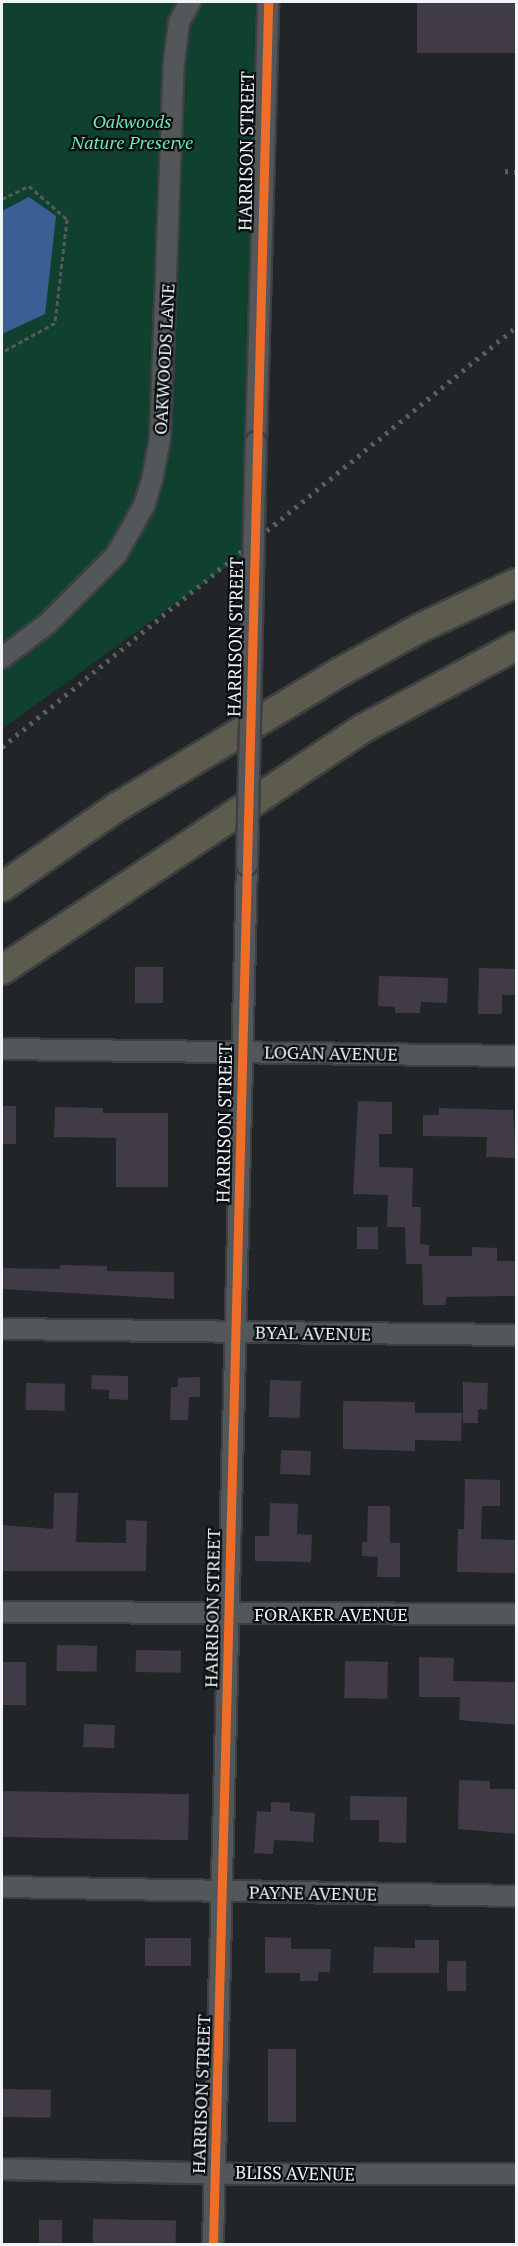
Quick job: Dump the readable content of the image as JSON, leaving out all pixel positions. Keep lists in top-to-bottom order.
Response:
{
  "streets": {
    "street": [
      "HARRISON STREET",
      "OAKWOODS LANE",
      "LOGAN AVENUE",
      "BYAL AVENUE",
      "FORAKER AVENUE",
      "PAYNE AVENUE",
      "BLISS AVENUE"
    ]
  },
  "crossings": [
    ["HARRISON STREET", "LOGAN AVENUE"],
    ["HARRISON STREET", "BYAL AVENUE"],
    ["HARRISON STREET", "FORAKER AVENUE"],
    ["HARRISON STREET", "PAYNE AVENUE"],
    ["HARRISON STREET", "BLISS AVENUE"]
  ],
  "parks": ["Oakwoods Nature Preserve"]
}
